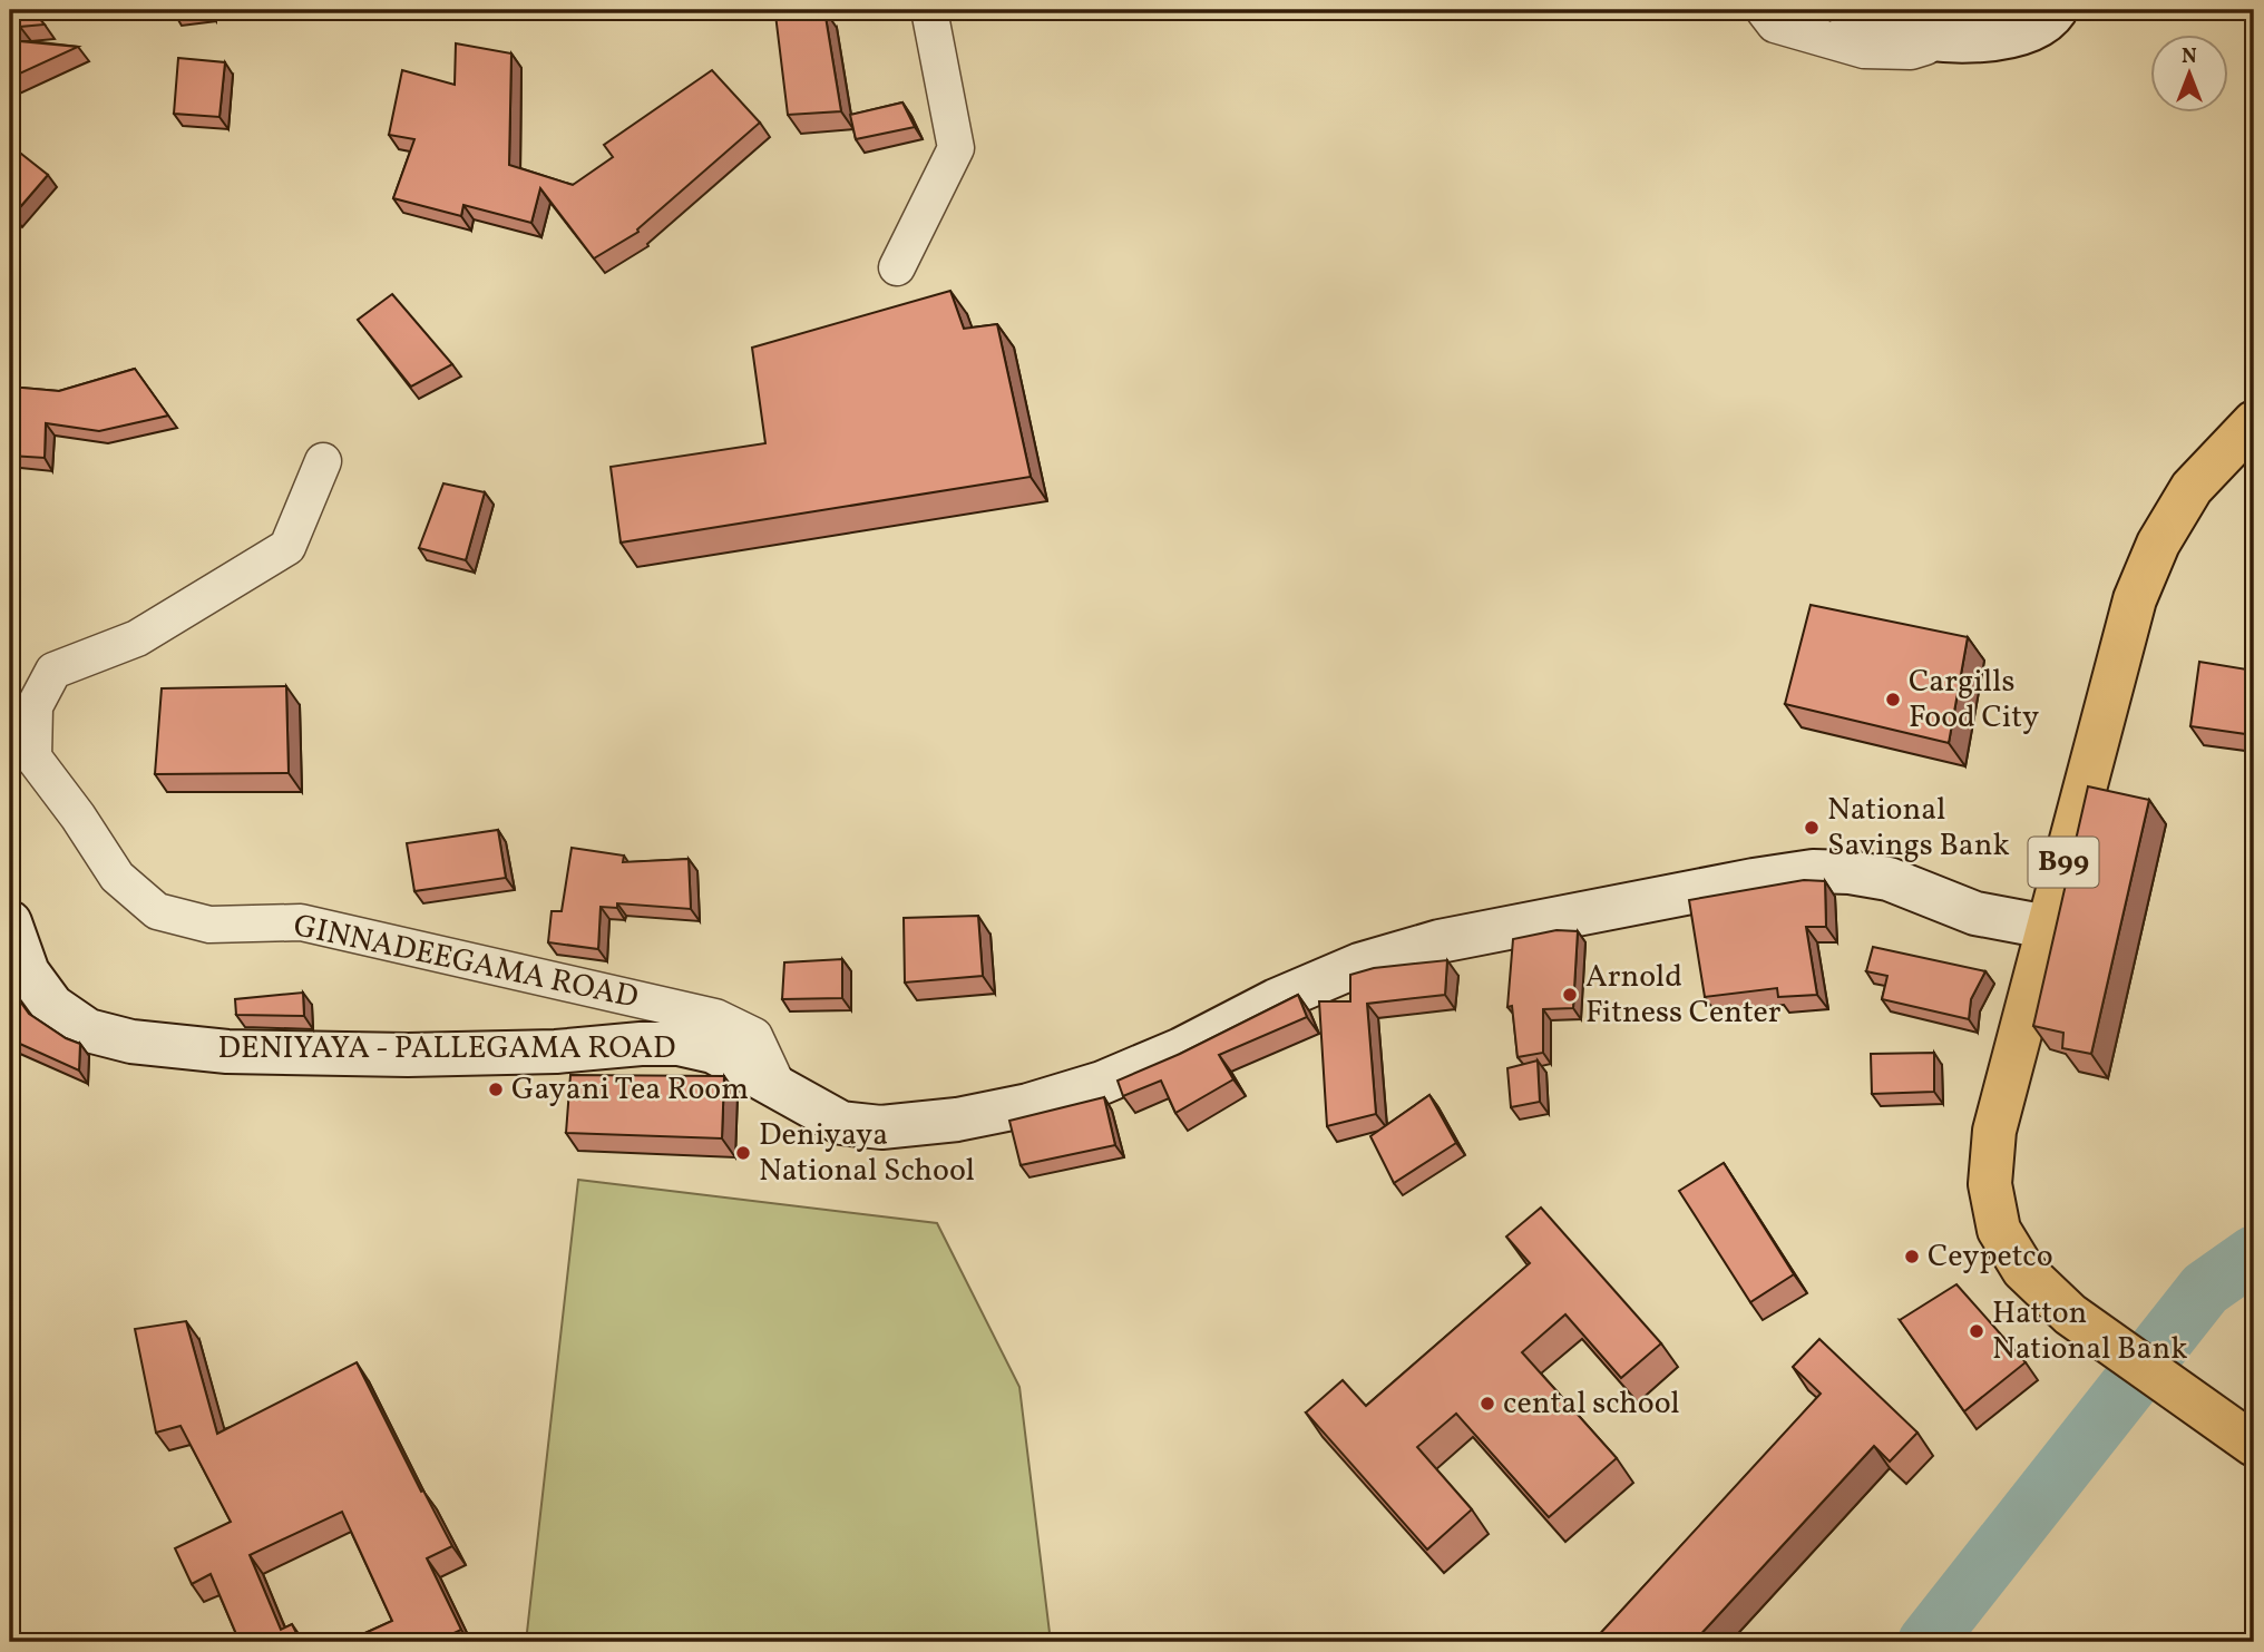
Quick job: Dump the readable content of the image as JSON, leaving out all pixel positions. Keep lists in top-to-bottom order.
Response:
{
  "streets": {
    "main road": ["B99", "DENIYAYA - PALLEGAMA ROAD"],
    "street": ["GINNADEEGAMA ROAD"]
  },
  "crossings": [
    ["B99", "DENIYAYA - PALLEGAMA ROAD"],
    ["GINNADEEGAMA ROAD", "DENIYAYA - PALLEGAMA ROAD"]
  ],
  "places": [
    "Cargills Food City",
    "National Savings Bank",
    "Arnold Fitness Center",
    "Gayani Tea Room",
    "Deniyaya National School",
    "Ceypetco",
    "Hatton National Bank",
    "cental school"
  ],
  "north": "top"
}
